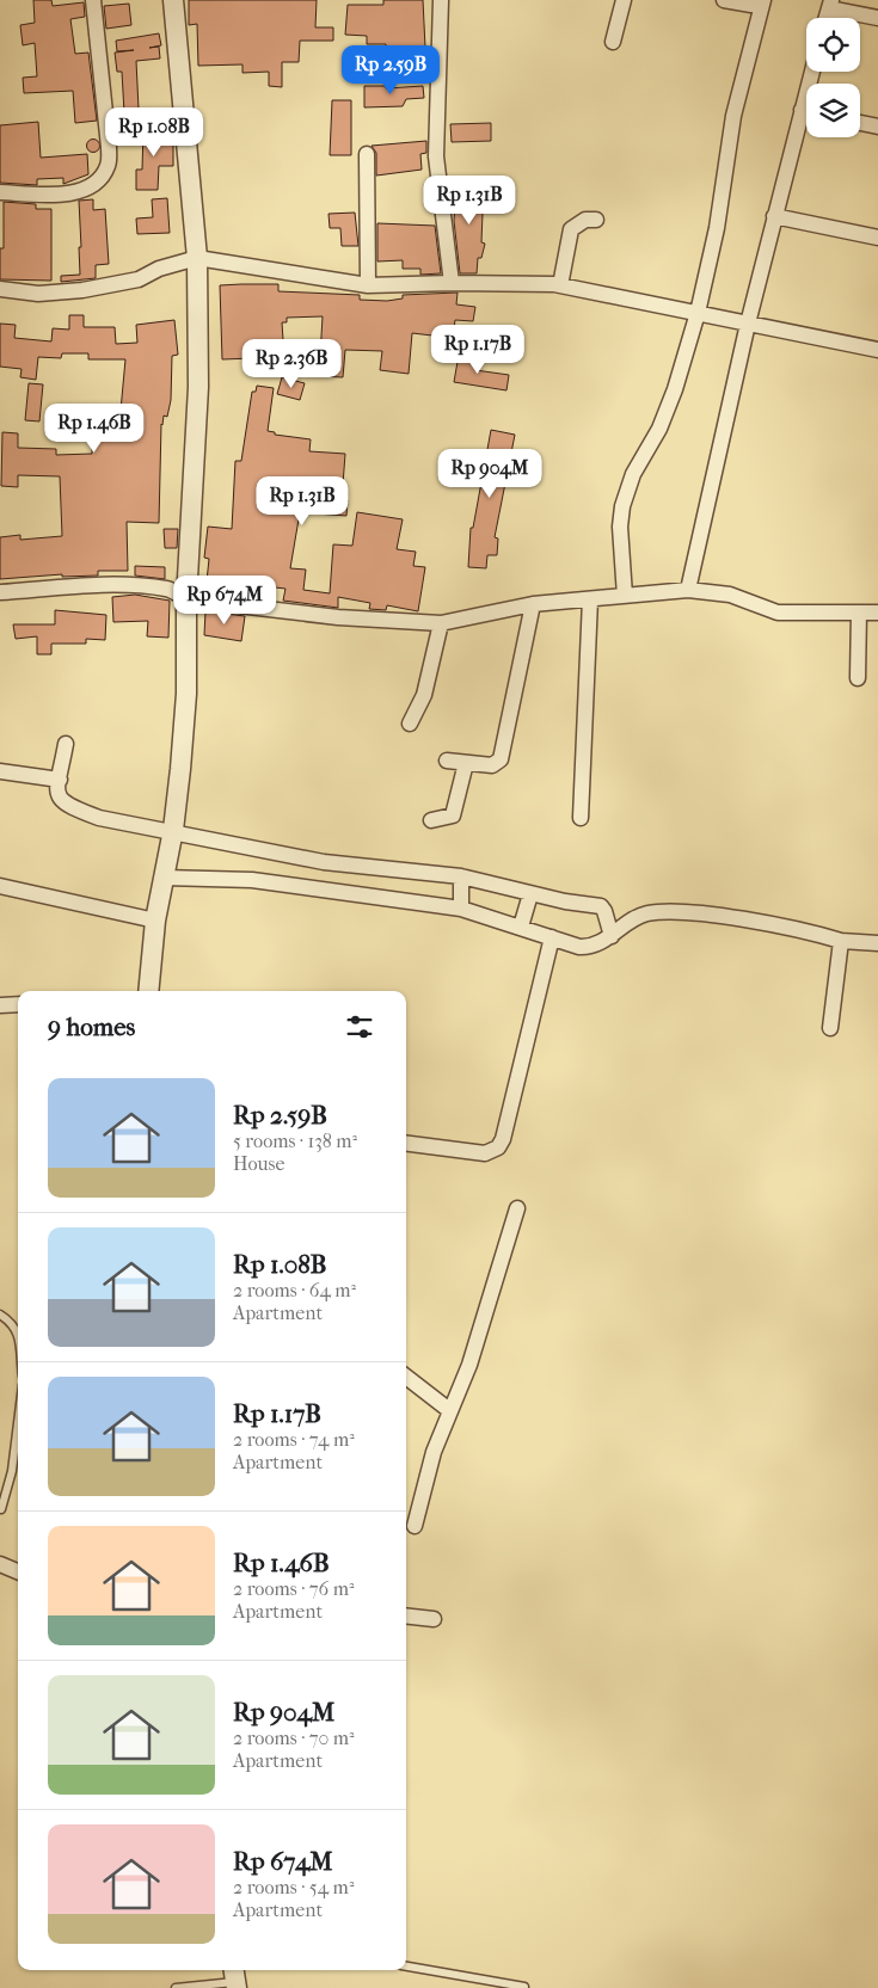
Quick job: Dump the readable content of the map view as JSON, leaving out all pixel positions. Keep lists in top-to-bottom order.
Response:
{
  "page": {
    "price": [
      "Rp 2.59B",
      "Rp 1.08B",
      "Rp 1.31B",
      "Rp 1.17B",
      "Rp 2.36B",
      "Rp 1.46B",
      "Rp 904M",
      "Rp 1.31B",
      "Rp 674M"
    ],
    "heading": "9 homes",
    "list": [
      {
        "name": "Rp 2.59B",
        "note": "5 rooms · 138 m² · House"
      },
      {
        "name": "Rp 1.08B",
        "note": "2 rooms · 64 m² · Apartment"
      },
      {
        "name": "Rp 1.17B",
        "note": "2 rooms · 74 m² · Apartment"
      },
      {
        "name": "Rp 1.46B",
        "note": "2 rooms · 76 m² · Apartment"
      },
      {
        "name": "Rp 904M",
        "note": "2 rooms · 70 m² · Apartment"
      },
      {
        "name": "Rp 674M",
        "note": "2 rooms · 54 m² · Apartment"
      }
    ]
  }
}
